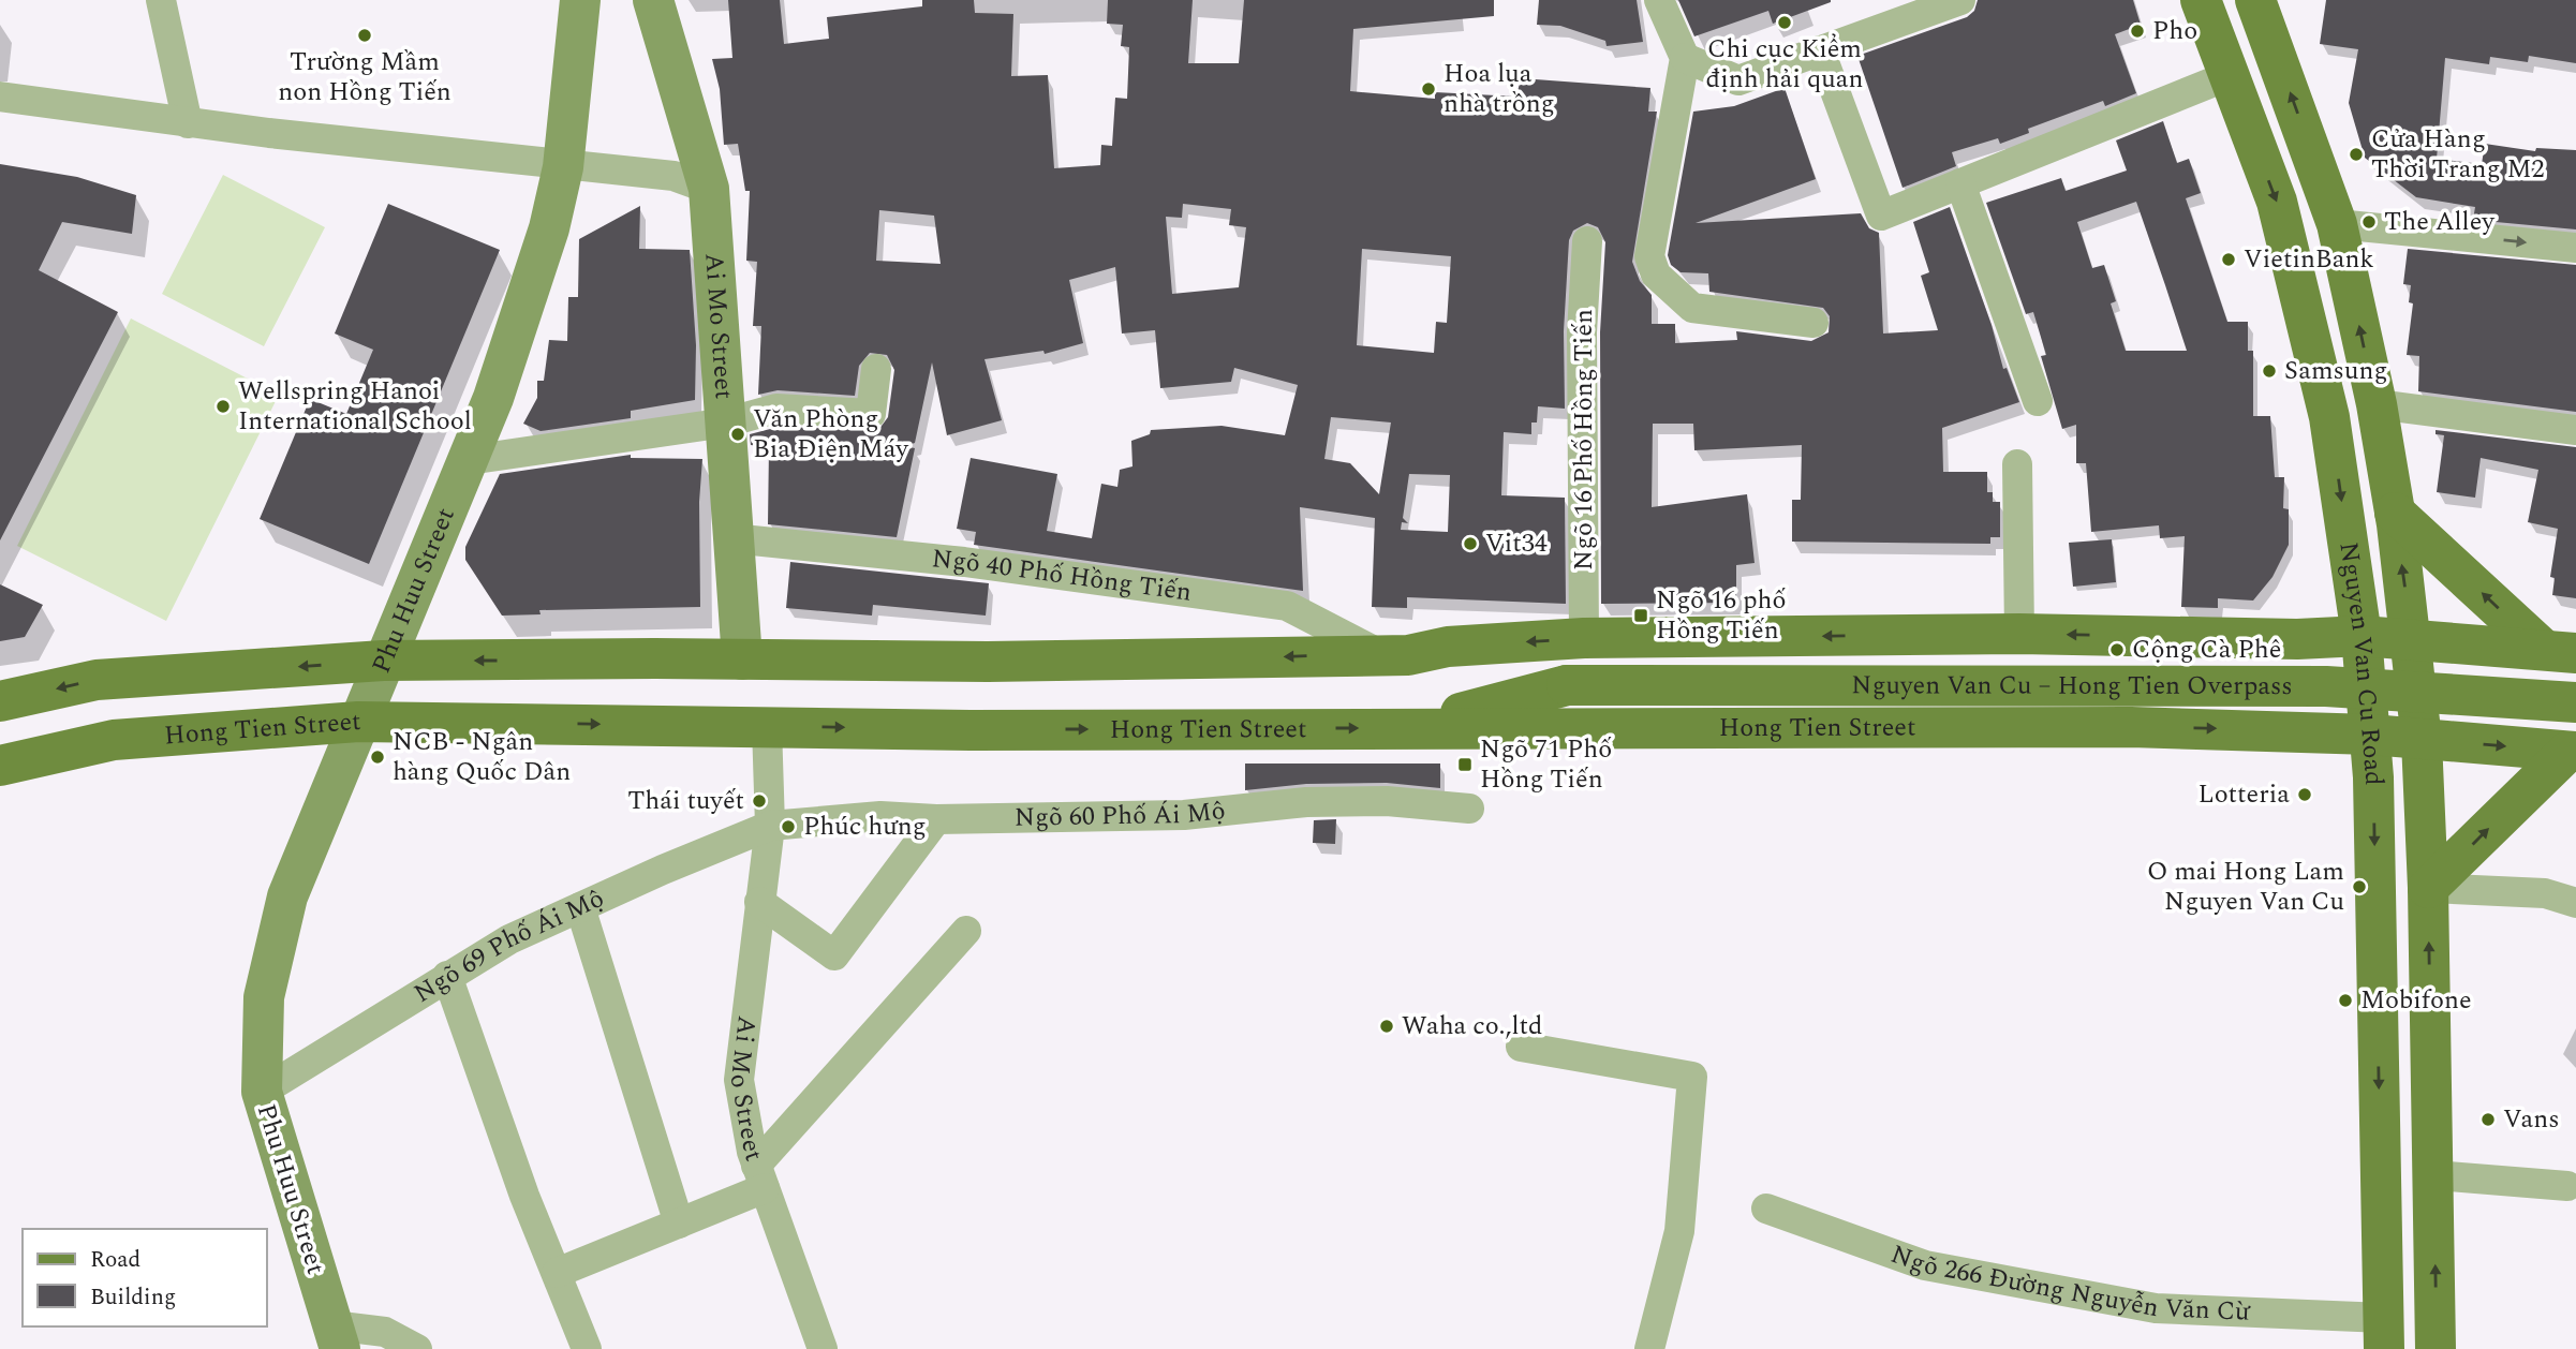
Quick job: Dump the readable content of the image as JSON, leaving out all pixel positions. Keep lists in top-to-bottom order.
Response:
{
  "streets": {
    "main road": ["Nguyen Van Cu Road", "Nguyen Van Cu – Hong Tien Overpass", "Hong Tien Street"],
    "street": [
      "Ai Mo Street",
      "Ngõ 16 Phố Hồng Tiến",
      "Ngõ 40 Phố Hồng Tiến",
      "Phu Huu Street",
      "Ngõ 60 Phố Ái Mộ",
      "Ngõ 69 Phố Ái Mộ",
      "Ngõ 266 Đường Nguyễn Văn Cừ"
    ]
  },
  "crossings": [
    ["Ai Mo Street", "Ngõ 40 Phố Hồng Tiến"],
    ["Ai Mo Street", "Hong Tien Street"],
    ["Ai Mo Street", "Ngõ 60 Phố Ái Mộ"],
    ["Ai Mo Street", "Ngõ 69 Phố Ái Mộ"],
    ["Phu Huu Street", "Hong Tien Street"],
    ["Phu Huu Street", "Ngõ 69 Phố Ái Mộ"],
    ["Nguyen Van Cu Road", "Hong Tien Street"],
    ["Nguyen Van Cu Road", "Ngõ 266 Đường Nguyễn Văn Cừ"],
    ["Ngõ 60 Phố Ái Mộ", "Ngõ 69 Phố Ái Mộ"]
  ],
  "places": {
    "other": [
      "Chi cục Kiểm định hải quan",
      "Pho",
      "Trường Mầm non Hồng Tiến",
      "Hoa lụa nhà trồng",
      "Cửa Hàng Thời Trang M2",
      "The Alley",
      "VietinBank",
      "Samsung",
      "Wellspring Hanoi International School",
      "Văn Phòng Bia Điện Máy",
      "Vit34",
      "Cộng Cà Phê",
      "NCB - Ngân hàng Quốc Dân",
      "Lotteria",
      "Thái tuyết",
      "Phúc hưng",
      "O mai Hong Lam Nguyen Van Cu",
      "Mobifone",
      "Waha co.,ltd",
      "Vans"
    ],
    "transit": ["Ngõ 16 phố Hồng Tiến", "Ngõ 71 Phố Hồng Tiến"]
  },
  "legend": ["Road", "Building"]
}
